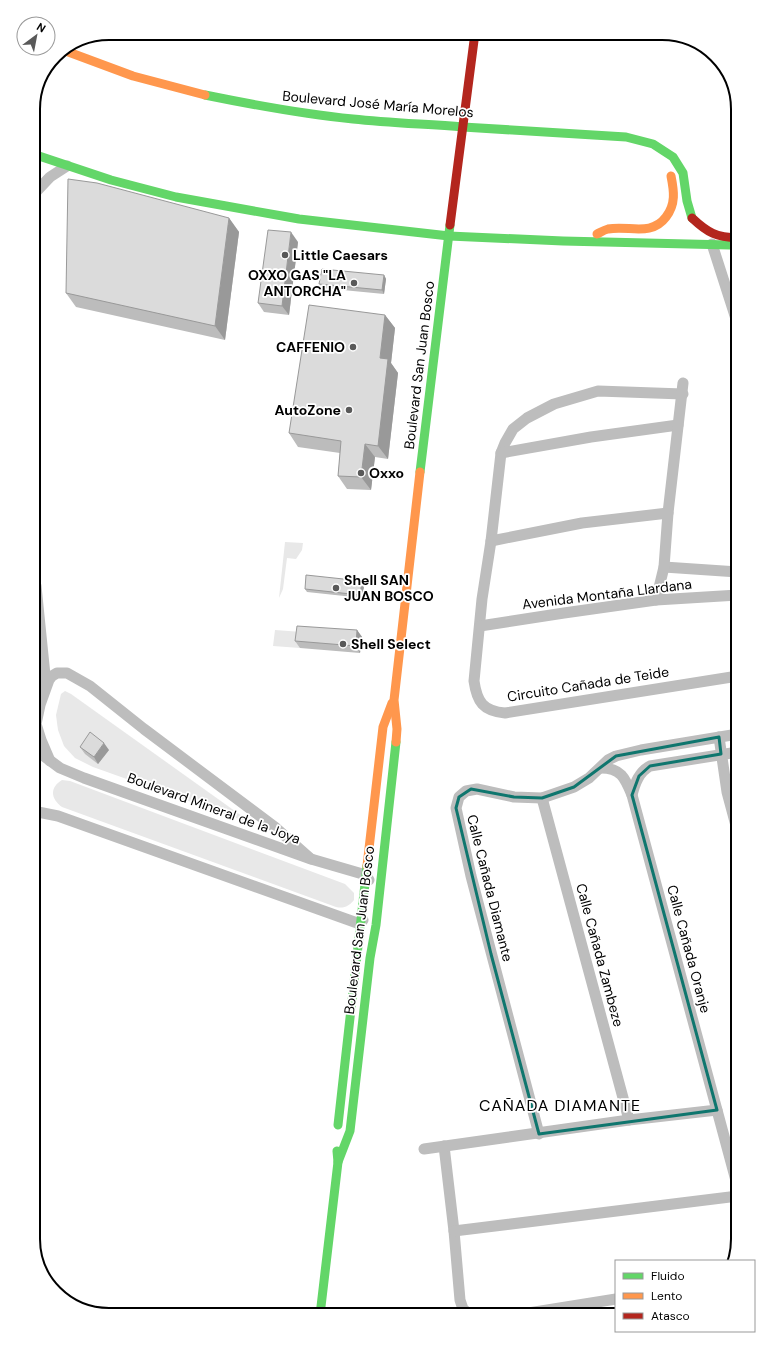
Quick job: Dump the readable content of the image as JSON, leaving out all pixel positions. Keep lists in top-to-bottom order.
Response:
{
  "streets": {
    "main road": ["Boulevard José María Morelos", "Boulevard San Juan Bosco"],
    "street": [
      "Avenida Montaña Llardana",
      "Circuito Cañada de Teide",
      "Boulevard Mineral de la Joya",
      "Calle Cañada Diamante",
      "Calle Cañada Oranje",
      "Calle Cañada Zambeze"
    ]
  },
  "crossings": [
    ["Boulevard José María Morelos", "Boulevard San Juan Bosco"],
    ["Boulevard San Juan Bosco", "Boulevard Mineral de la Joya"],
    ["Avenida Montaña Llardana", "Circuito Cañada de Teide"],
    ["Calle Cañada Diamante", "Calle Cañada Oranje"],
    ["Calle Cañada Diamante", "Calle Cañada Zambeze"]
  ],
  "districts": ["CAÑADA DIAMANTE"],
  "places": [
    "Little Caesars",
    "OXXO GAS \"LA ANTORCHA\"",
    "CAFFENIO",
    "AutoZone",
    "Oxxo",
    "Shell SAN JUAN BOSCO",
    "Shell Select"
  ],
  "legend": ["Fluido", "Lento", "Atasco"],
  "north": "top right"
}
